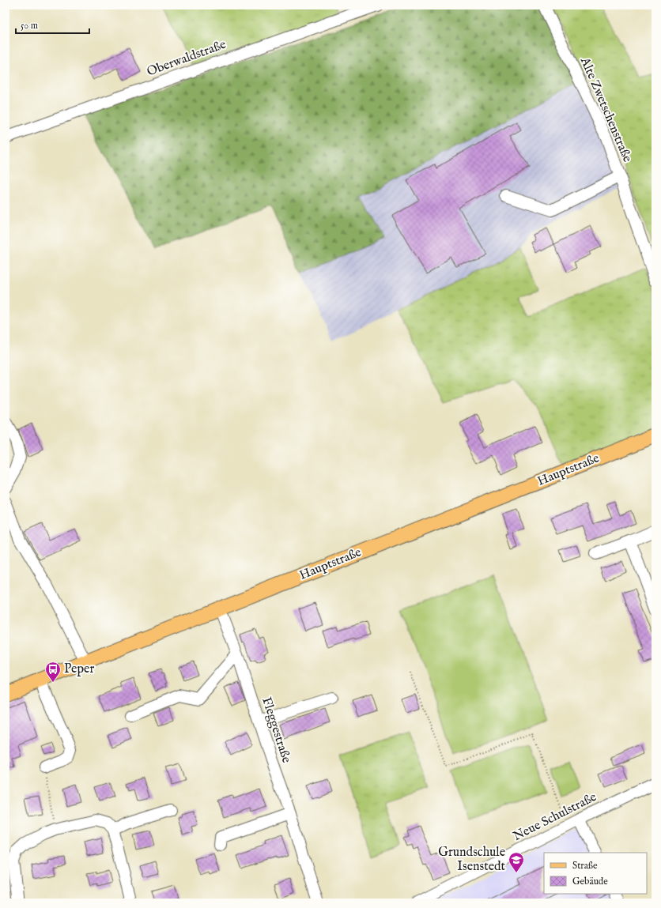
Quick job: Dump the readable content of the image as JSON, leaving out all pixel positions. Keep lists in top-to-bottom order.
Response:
{
  "streets": {
    "main road": ["Hauptstraße"],
    "street": [
      "Oberwaldstraße",
      "Alte Zwetschenstraße",
      "Fleggestraße",
      "Neue Schulstraße"
    ]
  },
  "crossings": [
    ["Hauptstraße", "Fleggestraße"]
  ],
  "places": {
    "bus stop": ["Peper"],
    "school or university": ["Grundschule Isenstedt"]
  },
  "legend": ["Straße", "Gebäude"],
  "scale_bar": "50 m"
}
